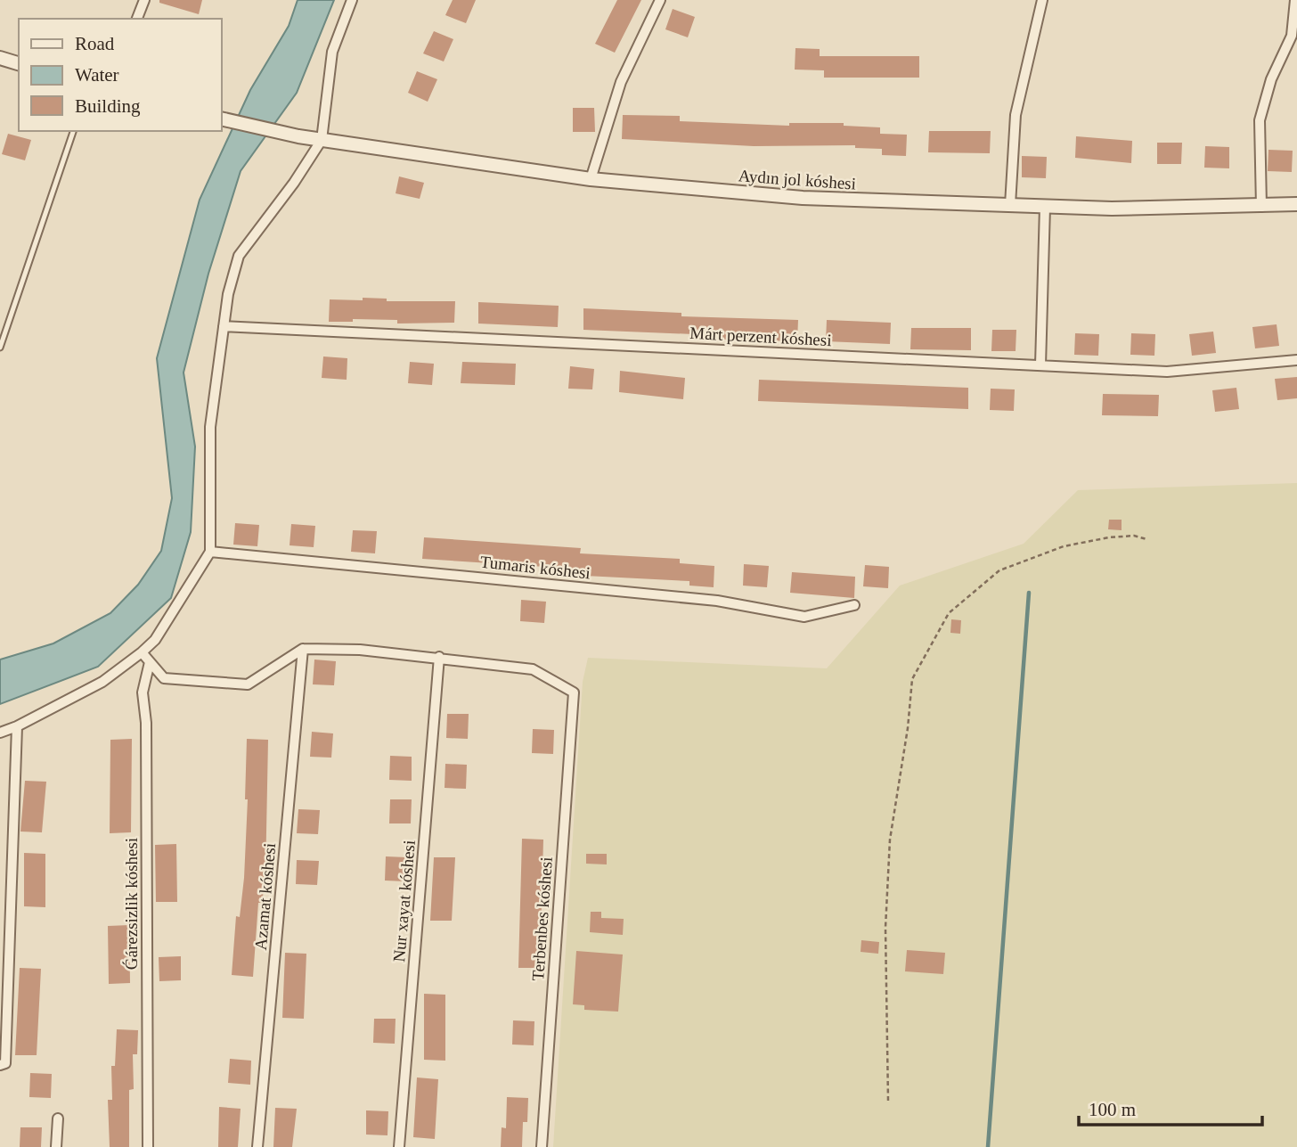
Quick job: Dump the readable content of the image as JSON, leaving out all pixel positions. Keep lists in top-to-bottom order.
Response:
{
  "streets": {
    "street": [
      "Aydın jol kóshesi",
      "Márt perzent kóshesi",
      "Tumaris kóshesi",
      "Azamat kóshesi",
      "Nur xayat kóshesi",
      "Ǵárezsizlik kóshesi",
      "Terbenbes kóshesi"
    ]
  },
  "crossings": [
    ["Nur xayat kóshesi", "Terbenbes kóshesi"]
  ],
  "legend": ["Road", "Water", "Building"],
  "scale_bar": "100 m"
}
